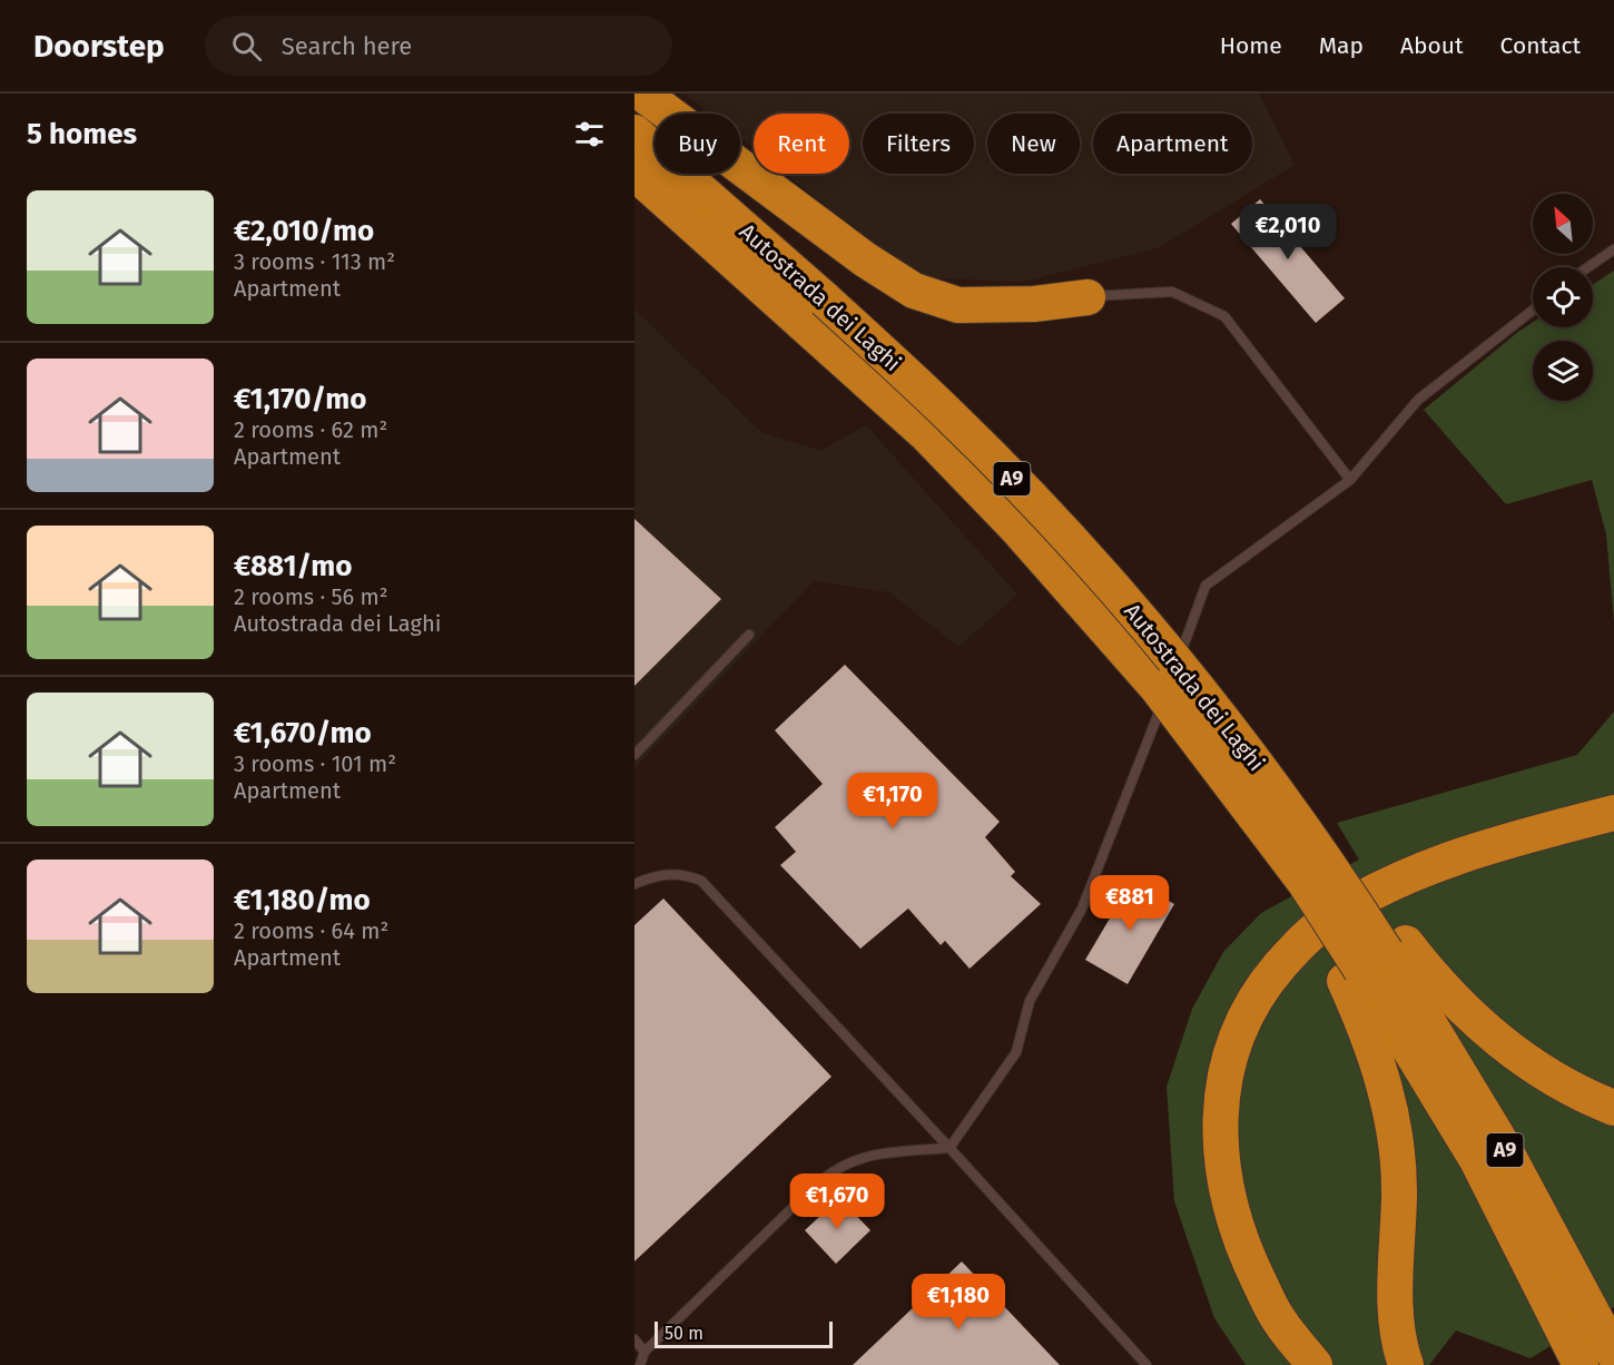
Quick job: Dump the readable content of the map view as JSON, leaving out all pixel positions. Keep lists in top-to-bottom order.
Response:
{
  "streets": {
    "highway": ["Autostrada dei Laghi", "A9"]
  },
  "scale_bar": "50 m",
  "north": "top left",
  "page": {
    "header": "Doorstep",
    "search": "Search here",
    "nav": [
      "Home",
      "Map",
      "About",
      "Contact"
    ],
    "heading": "5 homes",
    "chip": [
      "Buy",
      "Rent",
      "Filters",
      "New",
      "Apartment"
    ],
    "list": [
      {
        "name": "€2,010/mo",
        "note": "3 rooms · 113 m² · Apartment"
      },
      {
        "name": "€1,170/mo",
        "note": "2 rooms · 62 m² · Apartment"
      },
      {
        "name": "€881/mo",
        "note": "2 rooms · 56 m² · Autostrada dei Laghi"
      },
      {
        "name": "€1,670/mo",
        "note": "3 rooms · 101 m² · Apartment"
      },
      {
        "name": "€1,180/mo",
        "note": "2 rooms · 64 m² · Apartment"
      }
    ],
    "price": [
      "€2,010",
      "€1,170",
      "€881",
      "€1,670",
      "€1,180"
    ],
    "scale": "50 m"
  }
}
